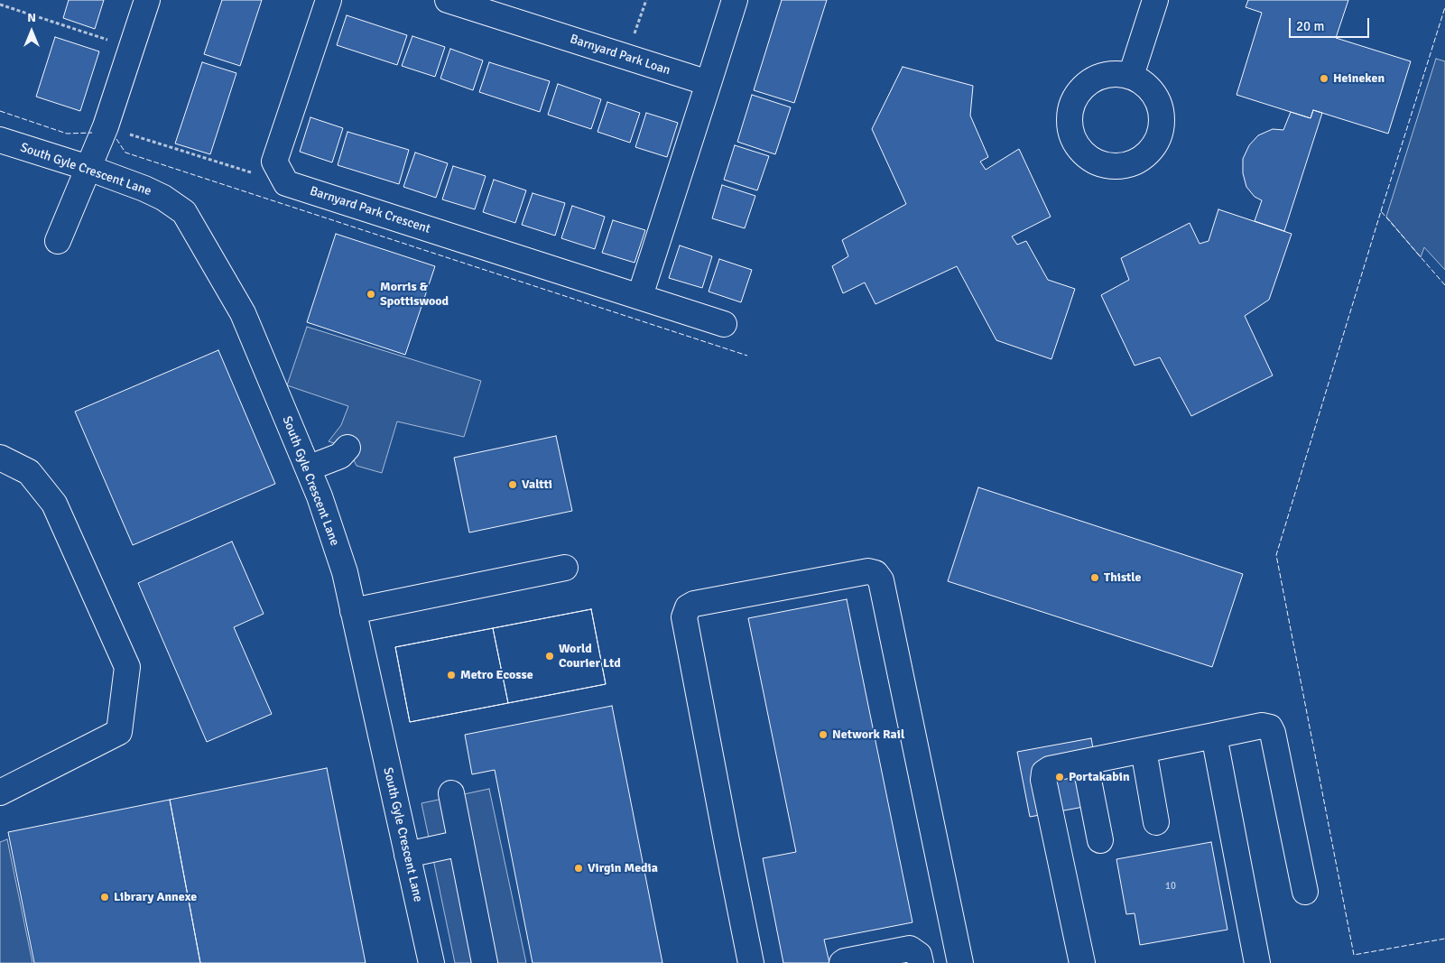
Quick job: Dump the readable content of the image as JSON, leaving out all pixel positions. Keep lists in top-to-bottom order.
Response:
{
  "streets": {
    "street": ["Barnyard Park Loan", "South Gyle Crescent Lane", "Barnyard Park Crescent"]
  },
  "places": [
    "Heineken",
    "Morris & Spottiswood",
    "Valtti",
    "Thistle",
    "World Courier Ltd",
    "Metro Ecosse",
    "Network Rail",
    "Portakabin",
    "Virgin Media",
    "Library Annexe"
  ],
  "house_numbers": ["10"],
  "scale_bar": "20 m",
  "north": "top"
}
